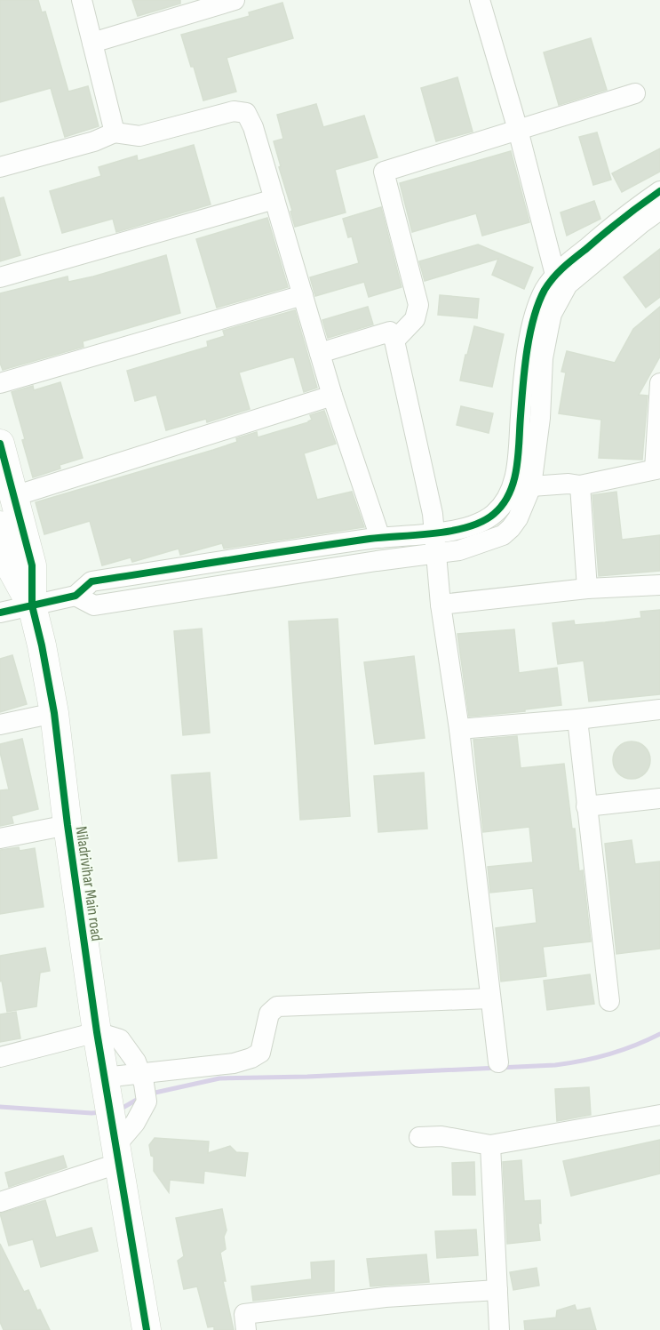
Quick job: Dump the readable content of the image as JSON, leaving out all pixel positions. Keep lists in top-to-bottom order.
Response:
{
  "streets": {
    "street": ["Niladrivihar Main road"]
  }
}
